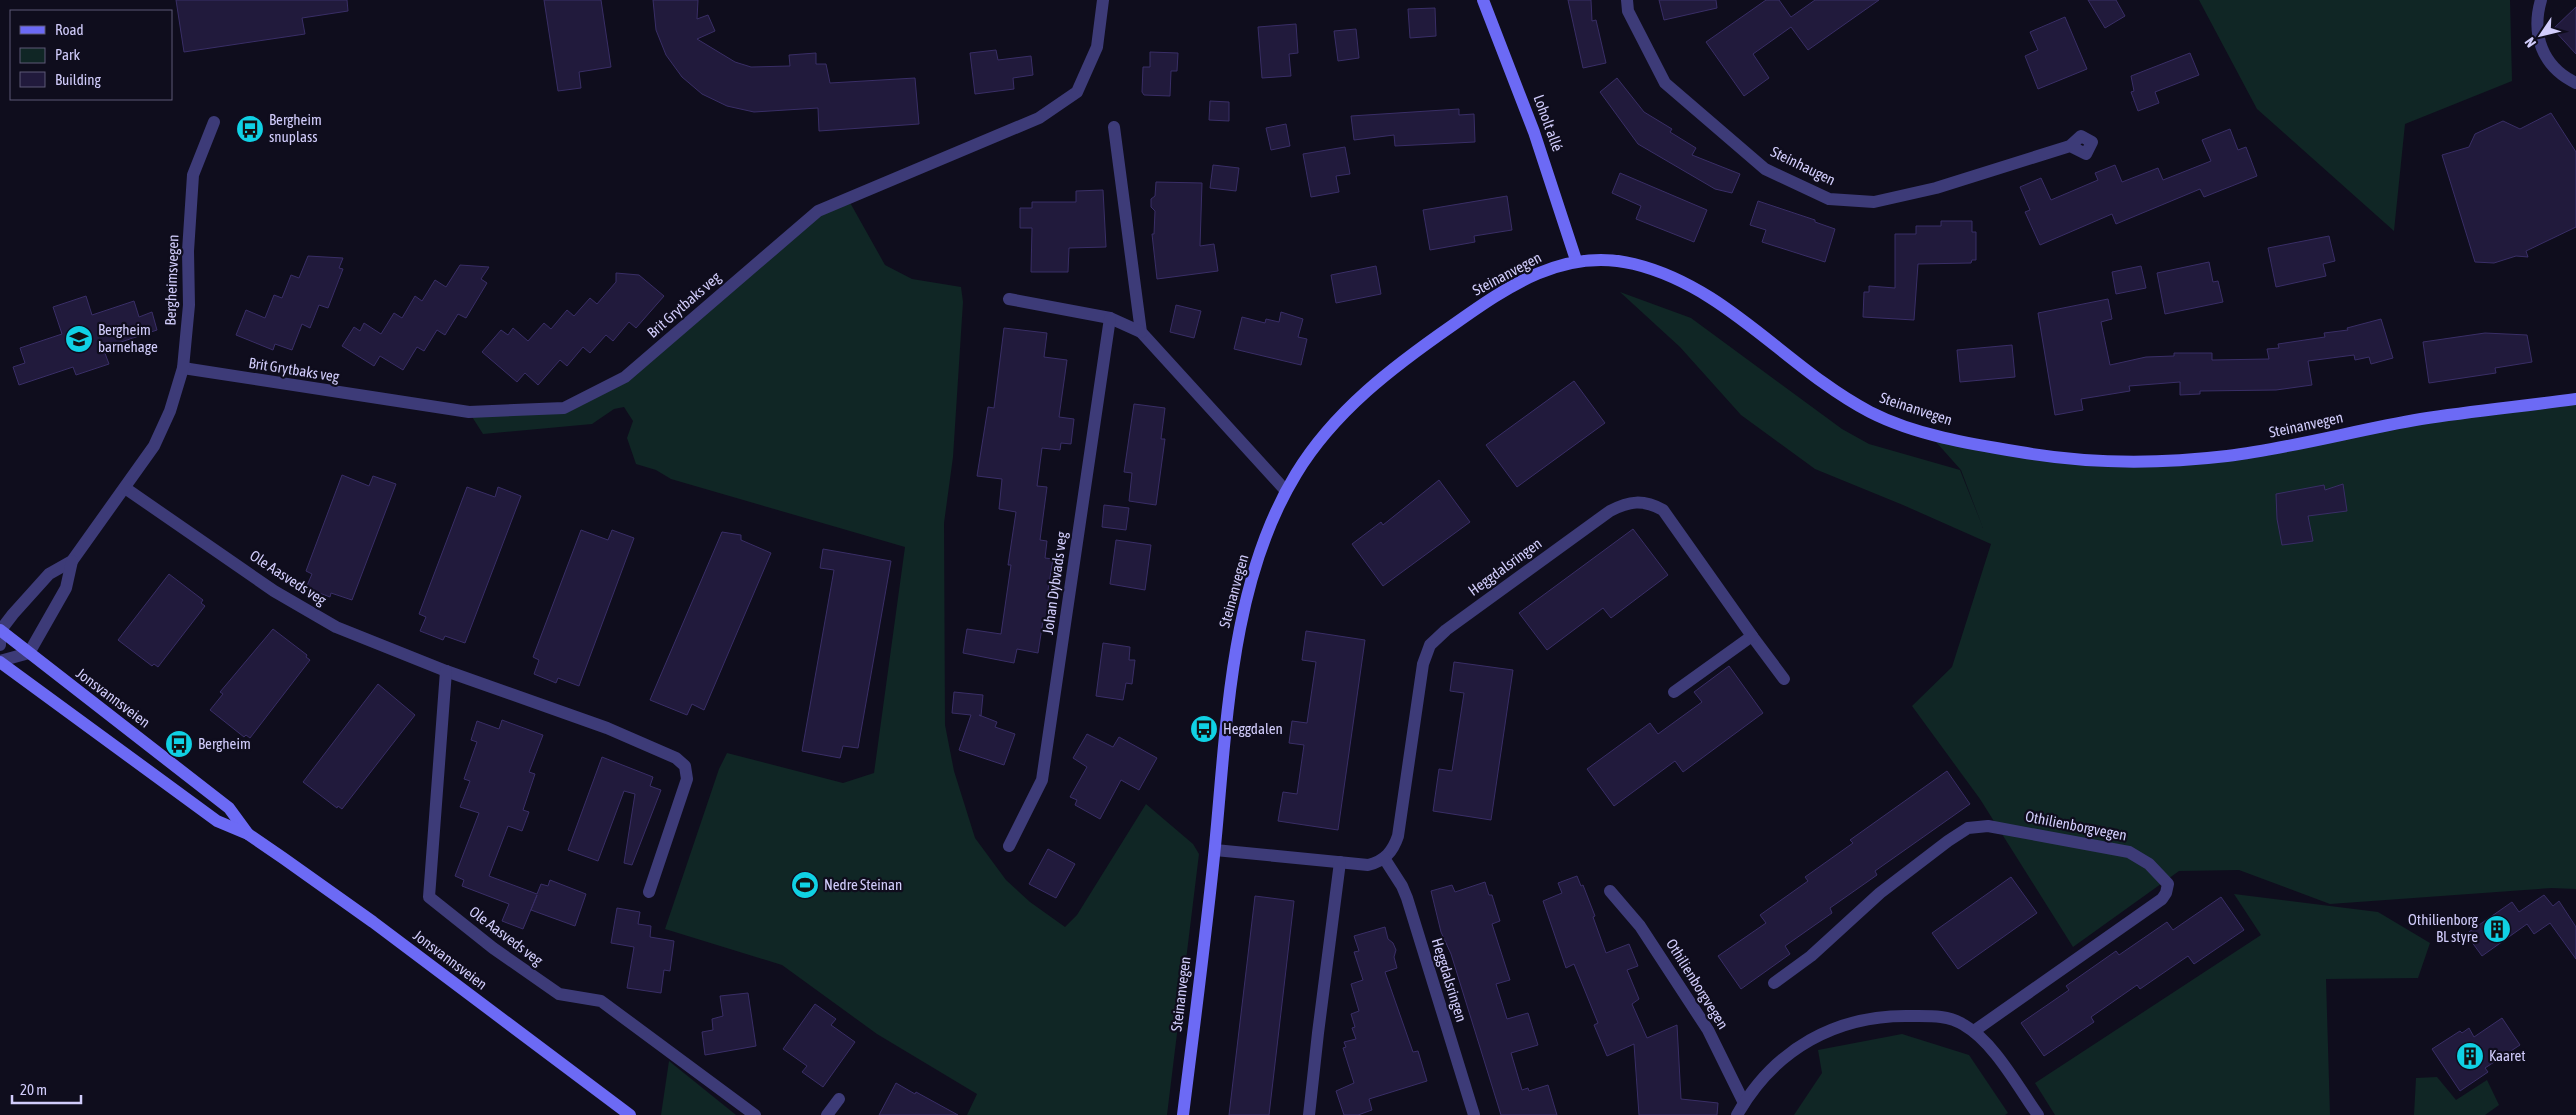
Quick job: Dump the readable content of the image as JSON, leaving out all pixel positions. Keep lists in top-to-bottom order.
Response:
{
  "streets": {
    "main road": ["Loholt allé", "Steinanvegen", "Jonsvannsveien"],
    "street": [
      "Steinhaugen",
      "Bergheimsvegen",
      "Brit Grytbaks veg",
      "Heggdalsringen",
      "Ole Aasveds veg",
      "Johan Dybvads veg",
      "Othilienborgvegen"
    ]
  },
  "crossings": [
    ["Loholt allé", "Steinanvegen"],
    ["Bergheimsvegen", "Brit Grytbaks veg"],
    ["Bergheimsvegen", "Ole Aasveds veg"],
    ["Bergheimsvegen", "Jonsvannsveien"]
  ],
  "places": {
    "bus stop": ["Bergheim snuplass", "Heggdalen", "Bergheim"],
    "school or university": ["Bergheim barnehage"],
    "sports": ["Nedre Steinan"],
    "building": ["Othilienborg BL styre", "Kaaret"]
  },
  "legend": ["Road", "Park", "Building"],
  "scale_bar": "20 m",
  "north": "bottom left"
}
